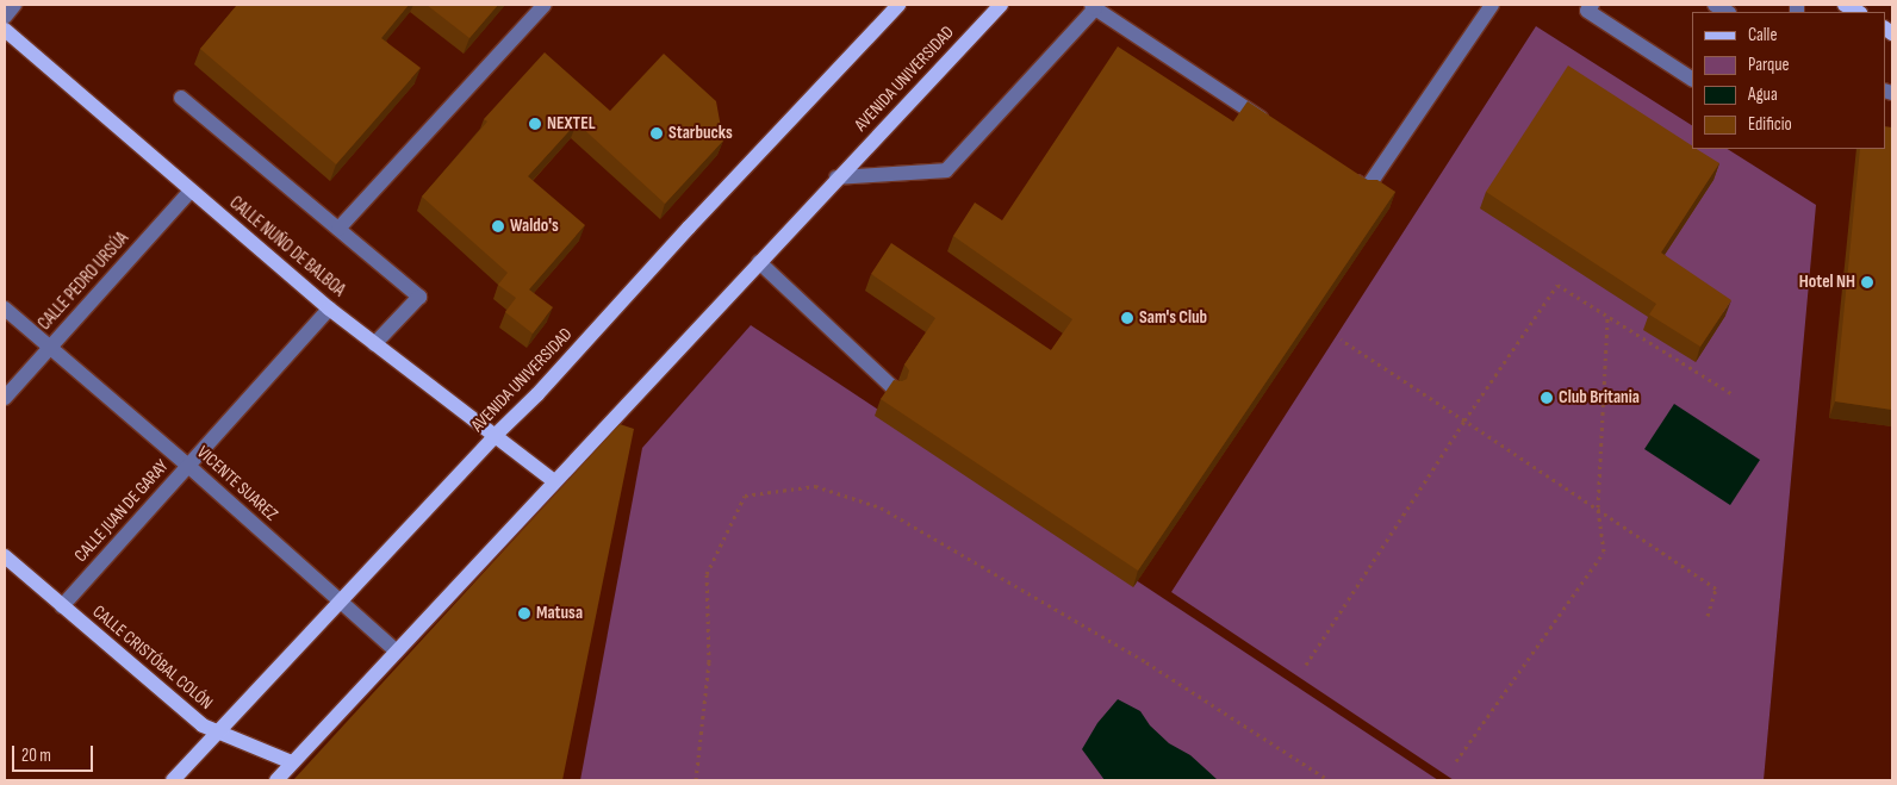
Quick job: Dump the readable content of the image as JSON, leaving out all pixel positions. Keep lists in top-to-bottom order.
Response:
{
  "streets": {
    "main road": ["AVENIDA UNIVERSIDAD", "CALLE NUÑO DE BALBOA", "CALLE CRISTÓBAL COLÓN"],
    "street": ["CALLE PEDRO URSÚA", "VICENTE SUAREZ", "CALLE JUAN DE GARAY"]
  },
  "crossings": [
    ["AVENIDA UNIVERSIDAD", "CALLE NUÑO DE BALBOA"],
    ["AVENIDA UNIVERSIDAD", "VICENTE SUAREZ"],
    ["AVENIDA UNIVERSIDAD", "CALLE CRISTÓBAL COLÓN"],
    ["CALLE NUÑO DE BALBOA", "CALLE PEDRO URSÚA"],
    ["CALLE NUÑO DE BALBOA", "CALLE JUAN DE GARAY"],
    ["CALLE PEDRO URSÚA", "VICENTE SUAREZ"],
    ["VICENTE SUAREZ", "CALLE JUAN DE GARAY"],
    ["CALLE JUAN DE GARAY", "CALLE CRISTÓBAL COLÓN"]
  ],
  "places": [
    "NEXTEL",
    "Starbucks",
    "Waldo's",
    "Hotel NH",
    "Sam's Club",
    "Club Britania",
    "Matusa"
  ],
  "legend": [
    "Calle",
    "Parque",
    "Agua",
    "Edificio"
  ],
  "scale_bar": "20 m"
}
